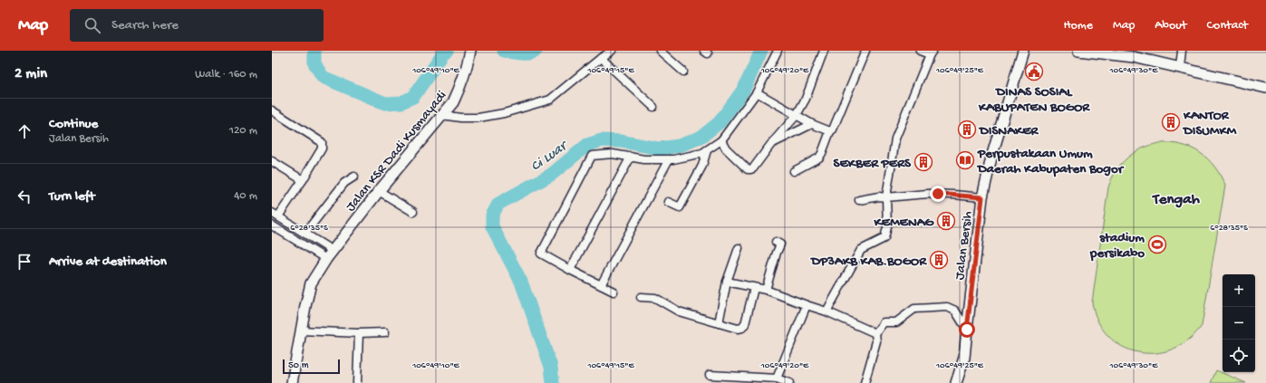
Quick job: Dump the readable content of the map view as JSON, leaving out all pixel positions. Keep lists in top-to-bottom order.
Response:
{
  "streets": {
    "main road": ["Jalan KSR Dadi Kusmayadi", "Jalan Bersih"]
  },
  "districts": ["Tengah"],
  "water": ["Ci Luar"],
  "places": {
    "public building": ["DINAS SOSIAL KABUPATEN BOGOR"],
    "building": [
      "KANTOR DISUMKM",
      "DISNAKER",
      "SEKBER PERS",
      "KEMENAG",
      "DP3AKB KAB.BOGOR"
    ],
    "library": ["Perpustakaan Umum Daerah Kabupaten Bogor"],
    "sports": ["stadium persikabo"]
  },
  "scale_bar": "50 m",
  "page": {
    "header": "Map",
    "search": "Search here",
    "nav": [
      "Home",
      "Map",
      "About",
      "Contact"
    ],
    "heading": ["2 min", "Walk · 160 m"],
    "list": [
      ["Continue", "Jalan Bersih", "120 m"],
      ["Turn left", "40 m"],
      "Arrive at destination"
    ],
    "map_buttons": ["+", "−"],
    "scale": "50 m"
  },
  "coordinates": [
    "106°49'10\"E",
    "106°49'15\"E",
    "106°49'20\"E",
    "106°49'25\"E",
    "106°49'30\"E",
    "6°28'35\"S"
  ]
}
